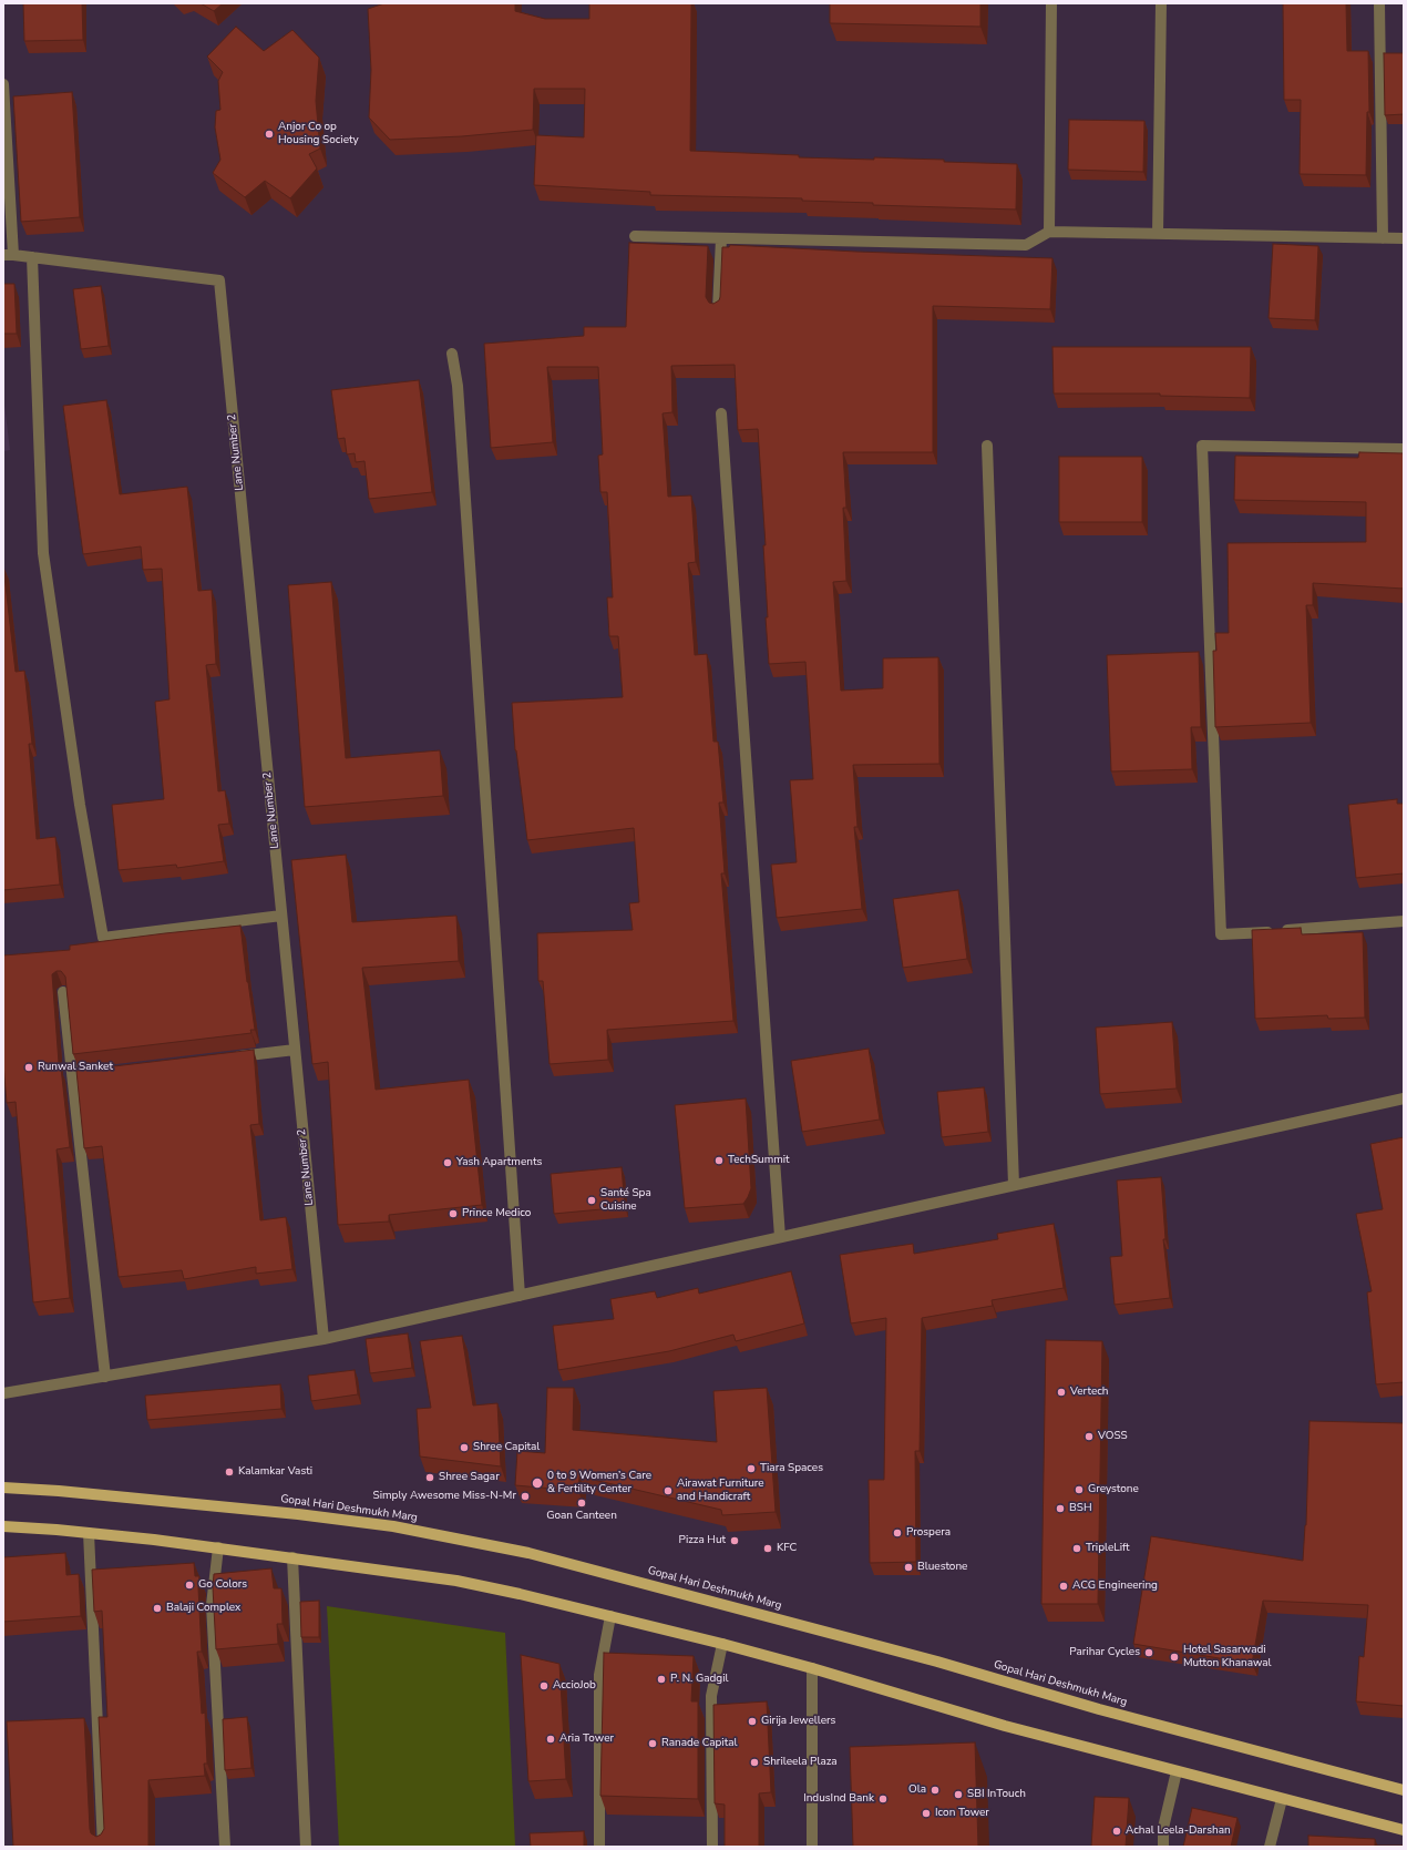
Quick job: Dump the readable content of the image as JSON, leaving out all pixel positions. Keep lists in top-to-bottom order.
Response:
{
  "streets": {
    "main road": ["Gopal Hari Deshmukh Marg"],
    "street": ["Lane Number 2"]
  },
  "places": [
    "Anjor Co op Housing Society",
    "Runwal Sanket",
    "TechSummit",
    "Yash Apartments",
    "Santé Spa Cuisine",
    "Prince Medico",
    "Vertech",
    "VOSS",
    "Shree Capital",
    "Tiara Spaces",
    "Kalamkar Vasti",
    "Shree Sagar",
    "0 to 9 Women’s Care & Fertility Center",
    "Greystone",
    "Airawat Furniture and Handicraft",
    "Simply Awesome Miss-N-Mr",
    "Goan Canteen",
    "BSH",
    "Prospera",
    "Pizza Hut",
    "KFC",
    "TripleLift",
    "Bluestone",
    "Go Colors",
    "ACG Engineering",
    "Balaji Complex",
    "Parihar Cycles",
    "Hotel Sasarwadi Mutton Khanawal",
    "P. N. Gadgil",
    "AccioJob",
    "Girija Jewellers",
    "Aria Tower",
    "Ranade Capital",
    "Shrileela Plaza",
    "Ola",
    "SBI InTouch",
    "IndusInd Bank",
    "Icon Tower",
    "Achal Leela-Darshan"
  ]
}
